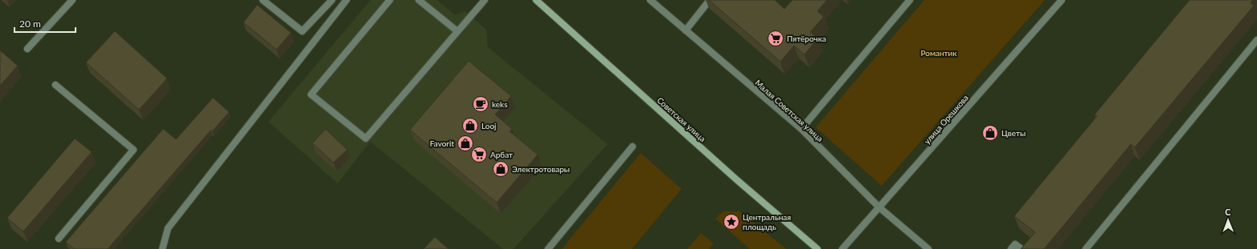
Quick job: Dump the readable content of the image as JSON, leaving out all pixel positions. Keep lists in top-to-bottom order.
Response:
{
  "streets": {
    "main road": ["Советская улица"],
    "street": ["Малая Советская улица", "улица Орешкова"]
  },
  "crossings": [
    ["Малая Советская улица", "улица Орешкова"]
  ],
  "parks": ["Романтик"],
  "places": {
    "supermarket": ["Пятёрочка", "Арбат"],
    "cafe": ["keks"],
    "shop": [
      "Looj",
      "Цветы",
      "Favorit",
      "Электротовары"
    ],
    "place": ["Центральная площадь"]
  },
  "scale_bar": "20 m",
  "north": "top"
}
